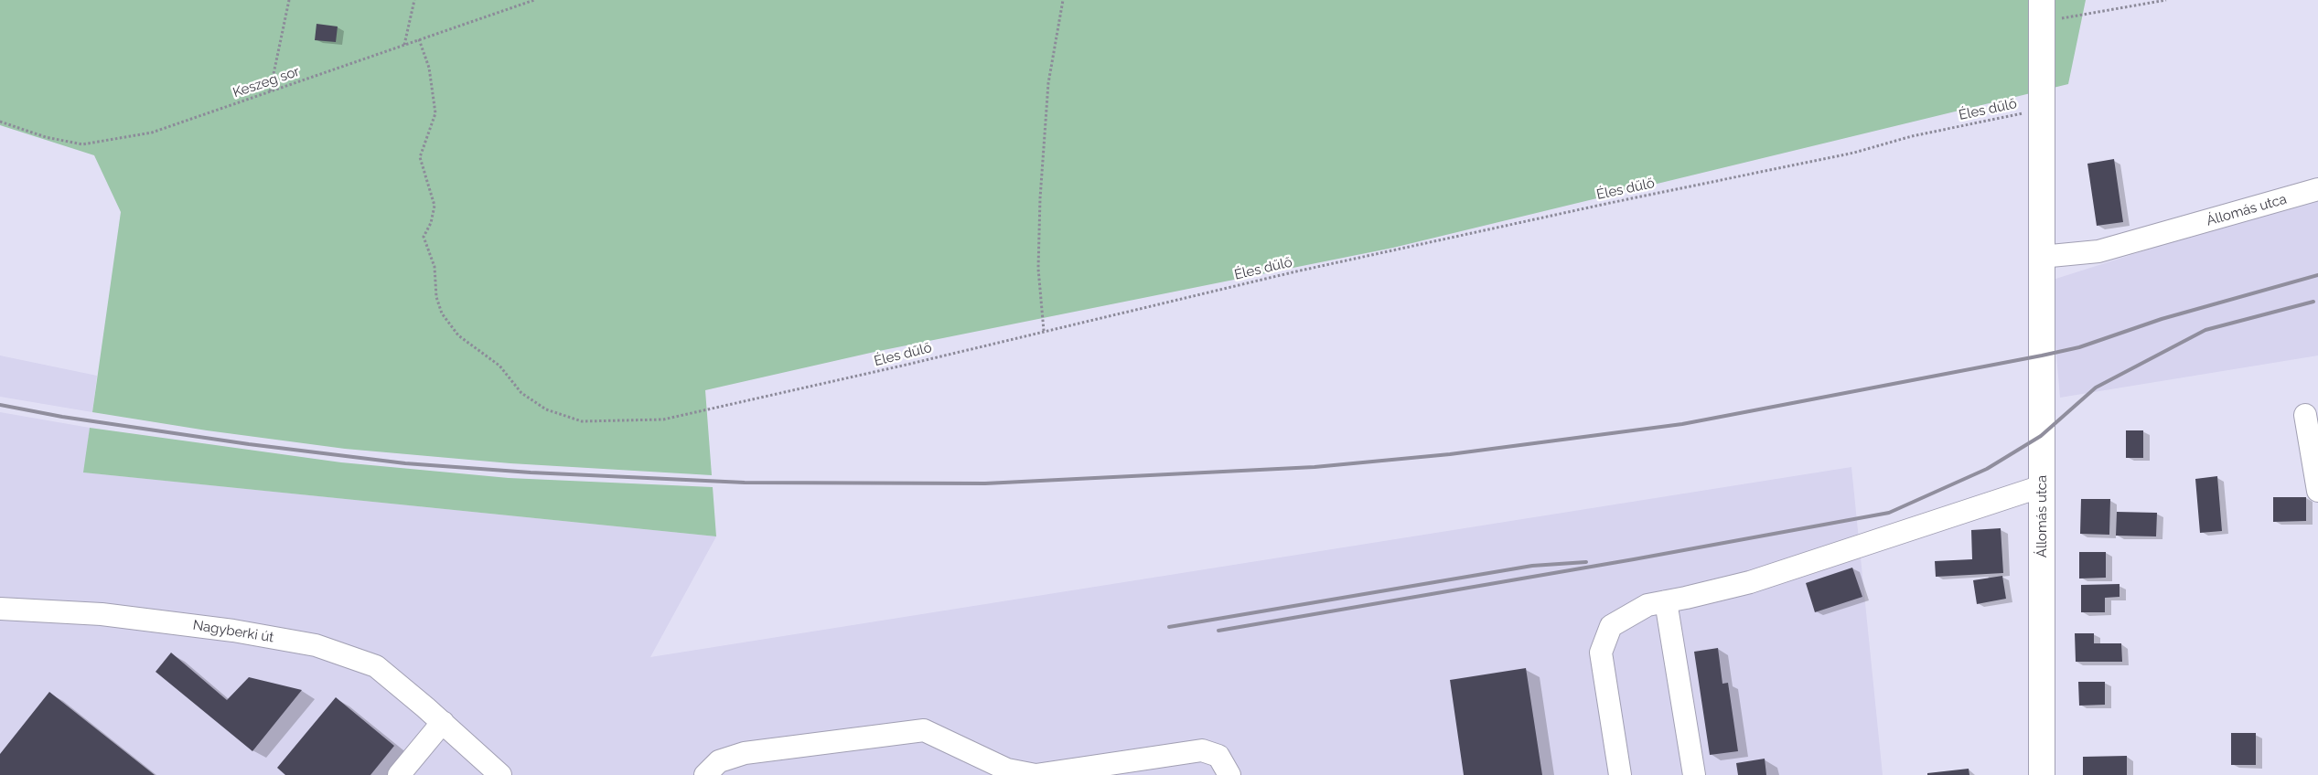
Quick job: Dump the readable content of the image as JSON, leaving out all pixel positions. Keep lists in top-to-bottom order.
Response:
{
  "streets": {
    "main road": ["Állomás utca"],
    "street": ["Nagyberki út"],
    "path": ["Keszeg sor", "Éles dűlő"]
  },
  "crossings": [
    ["Keszeg sor", "Éles dűlő"],
    ["Éles dűlő", "Állomás utca"]
  ]
}
